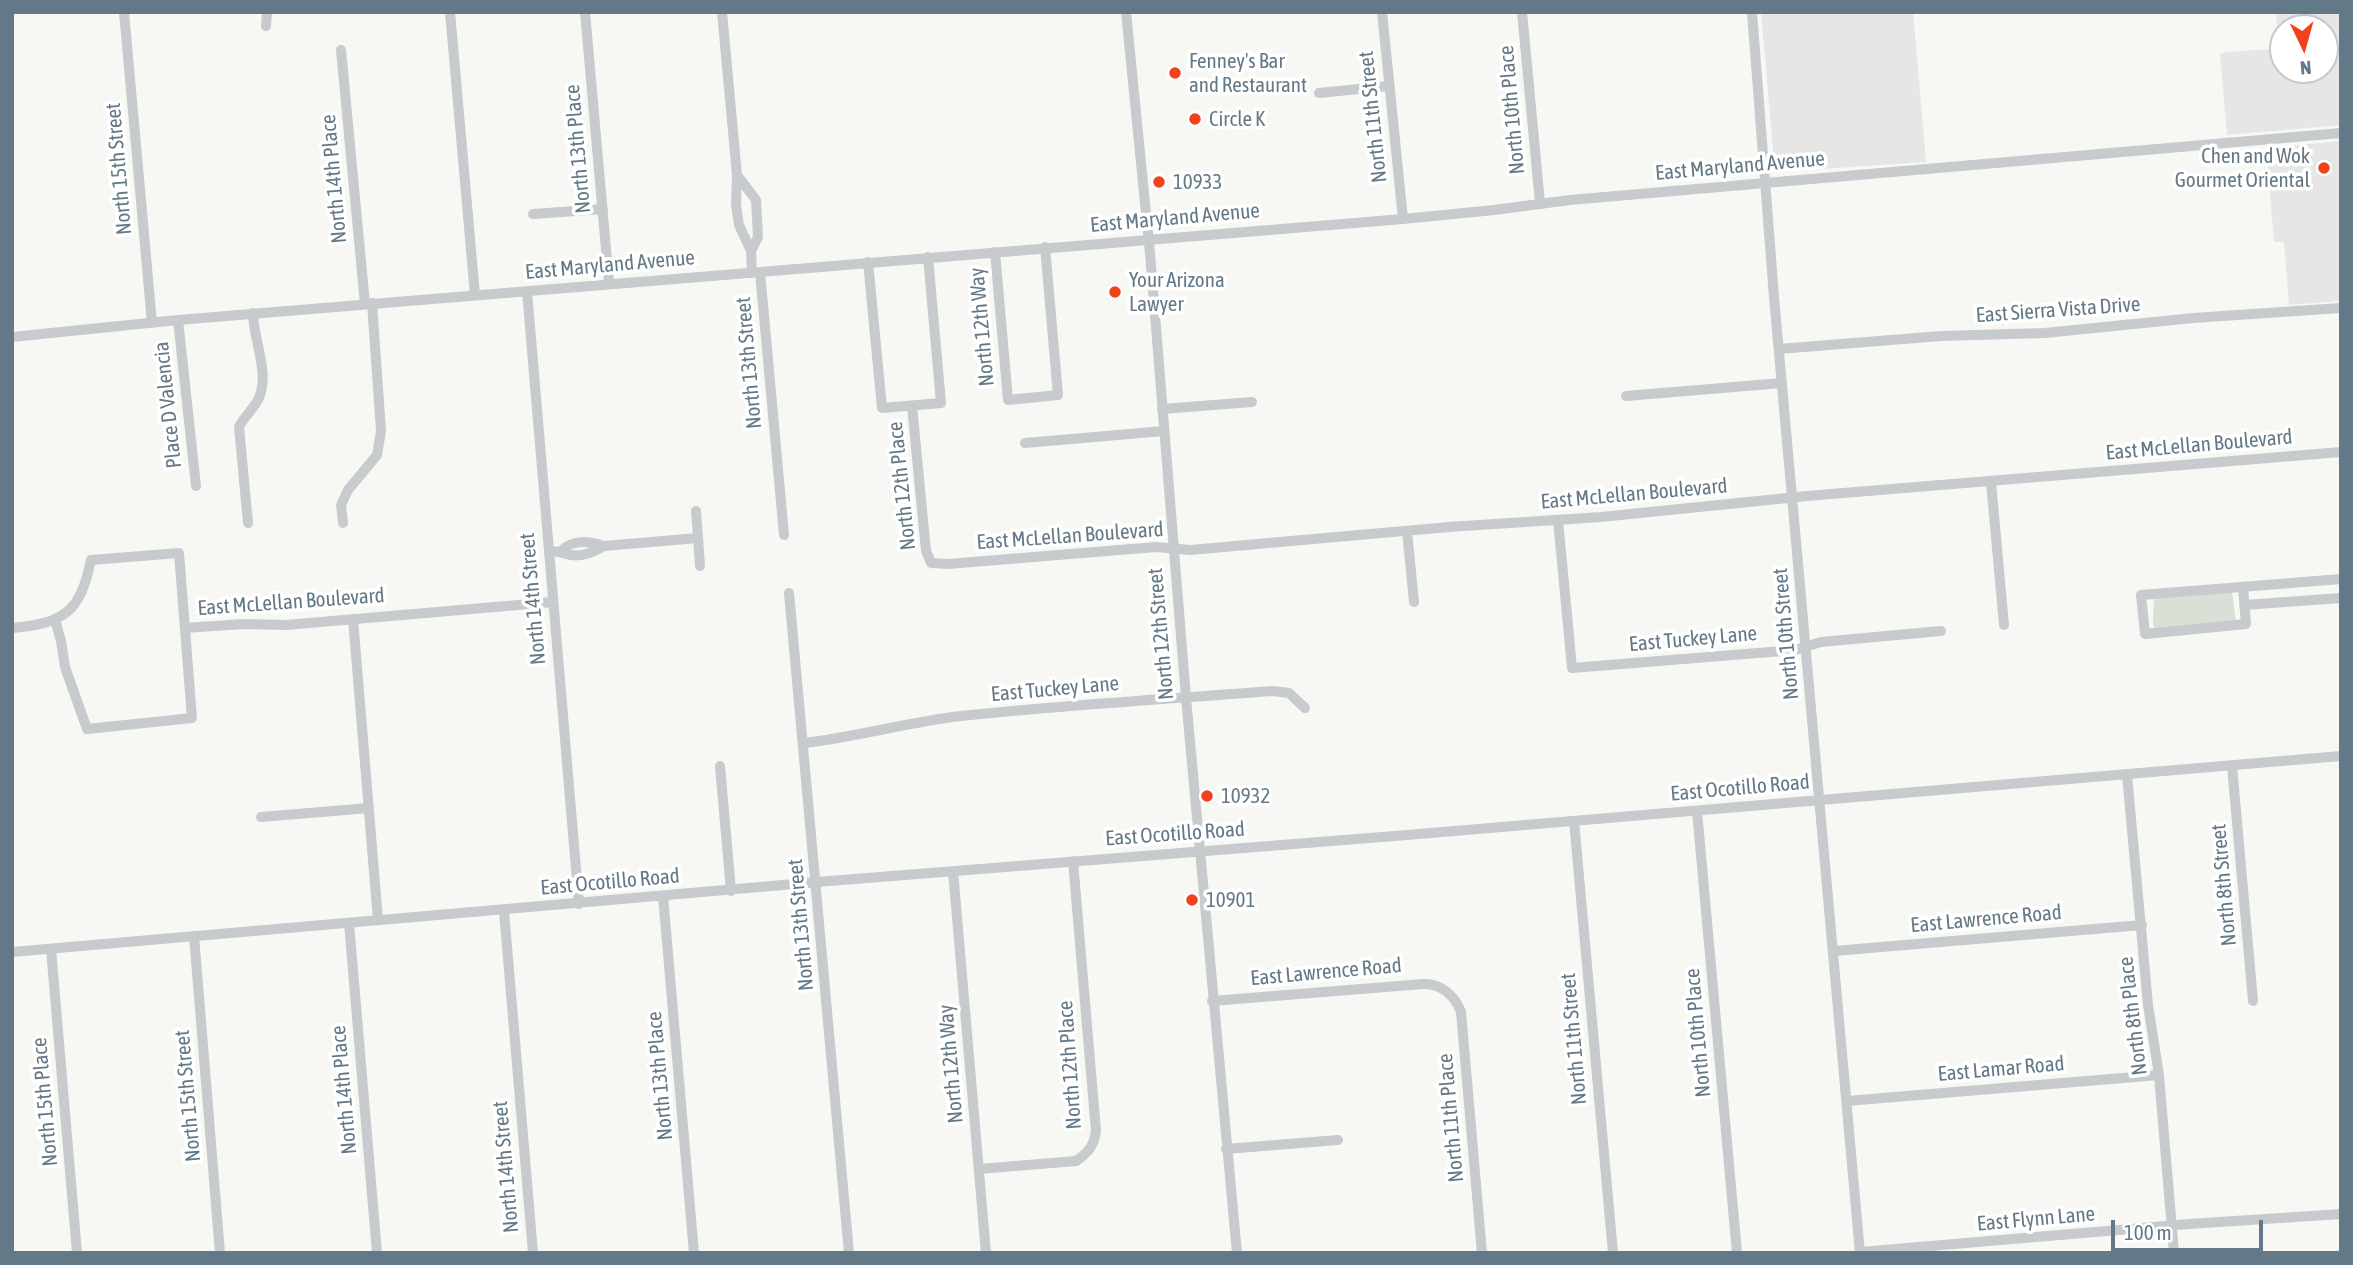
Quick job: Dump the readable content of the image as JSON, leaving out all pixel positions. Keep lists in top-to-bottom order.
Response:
{
  "streets": {
    "street": [
      "North 10th Place",
      "North 11th Street",
      "North 13th Place",
      "East Maryland Avenue",
      "North 15th Street",
      "North 14th Place",
      "East Sierra Vista Drive",
      "North 12th Way",
      "North 13th Street",
      "Place D Valencia",
      "East McLellan Boulevard",
      "North 12th Place",
      "North 14th Street",
      "North 12th Street",
      "North 10th Street",
      "East Tuckey Lane",
      "East Ocotillo Road",
      "North 8th Street",
      "East Lawrence Road",
      "North 8th Place",
      "East Lamar Road",
      "North 15th Place",
      "North 11th Place",
      "East Flynn Lane"
    ]
  },
  "crossings": [
    ["North 10th Place", "East Maryland Avenue"],
    ["North 10th Place", "East Ocotillo Road"],
    ["North 11th Street", "East Maryland Avenue"],
    ["North 11th Street", "East Ocotillo Road"],
    ["North 13th Place", "East Maryland Avenue"],
    ["North 13th Place", "East Ocotillo Road"],
    ["East Maryland Avenue", "North 15th Street"],
    ["East Maryland Avenue", "North 14th Place"],
    ["East Maryland Avenue", "North 12th Way"],
    ["East Maryland Avenue", "North 13th Street"],
    ["East Maryland Avenue", "Place D Valencia"],
    ["East Maryland Avenue", "North 14th Street"],
    ["East Maryland Avenue", "North 12th Street"],
    ["East Maryland Avenue", "North 10th Street"],
    ["North 15th Street", "East Ocotillo Road"],
    ["North 14th Place", "East Ocotillo Road"],
    ["East Sierra Vista Drive", "North 10th Street"],
    ["North 12th Way", "North 12th Place"],
    ["North 12th Way", "East Ocotillo Road"],
    ["North 13th Street", "East Tuckey Lane"],
    ["North 13th Street", "East Ocotillo Road"],
    ["East McLellan Boulevard", "North 12th Place"],
    ["East McLellan Boulevard", "North 14th Street"],
    ["East McLellan Boulevard", "North 12th Street"],
    ["East McLellan Boulevard", "North 10th Street"],
    ["East McLellan Boulevard", "East Tuckey Lane"],
    ["North 12th Place", "East Ocotillo Road"],
    ["North 14th Street", "East Ocotillo Road"],
    ["North 12th Street", "East Tuckey Lane"],
    ["North 12th Street", "East Ocotillo Road"],
    ["North 12th Street", "East Lawrence Road"],
    ["North 10th Street", "East Tuckey Lane"],
    ["North 10th Street", "East Ocotillo Road"],
    ["North 10th Street", "East Lawrence Road"],
    ["North 10th Street", "East Lamar Road"],
    ["North 10th Street", "East Flynn Lane"],
    ["East Ocotillo Road", "North 8th Street"],
    ["East Ocotillo Road", "North 8th Place"],
    ["East Ocotillo Road", "North 15th Place"],
    ["East Lawrence Road", "North 8th Place"],
    ["East Lawrence Road", "North 11th Place"],
    ["North 8th Place", "East Lamar Road"],
    ["North 8th Place", "East Flynn Lane"]
  ],
  "places": [
    "Fenney's Bar and Restaurant",
    "Circle K",
    "Chen and Wok Gourmet Oriental",
    "10933",
    "Your Arizona Lawyer",
    "10932",
    "10901"
  ],
  "scale_bar": "100 m",
  "north": "bottom"
}
